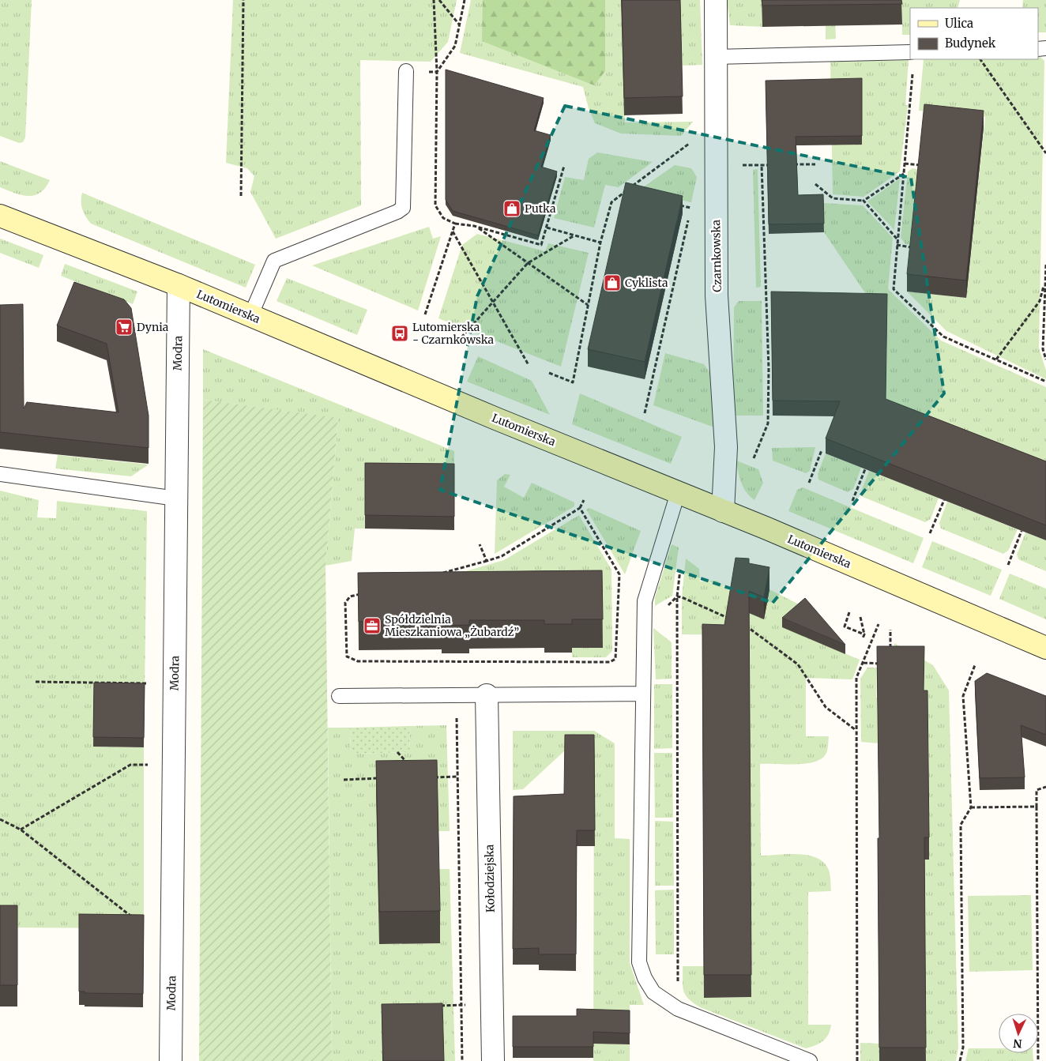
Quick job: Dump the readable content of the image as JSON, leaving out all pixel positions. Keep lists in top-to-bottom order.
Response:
{
  "streets": {
    "main road": ["Lutomierska"],
    "street": ["Czarnkowska", "Modra", "Kołodziejska"]
  },
  "crossings": [
    ["Czarnkowska", "Lutomierska"],
    ["Lutomierska", "Modra"]
  ],
  "places": {
    "shop": ["Putka", "Cyklista"],
    "supermarket": ["Dynia"],
    "bus stop": ["Lutomierska - Czarnkowska"],
    "office": ["Spółdzielnia Mieszkaniowa „Żubardź”"]
  },
  "legend": ["Ulica", "Budynek"],
  "north": "bottom"
}
